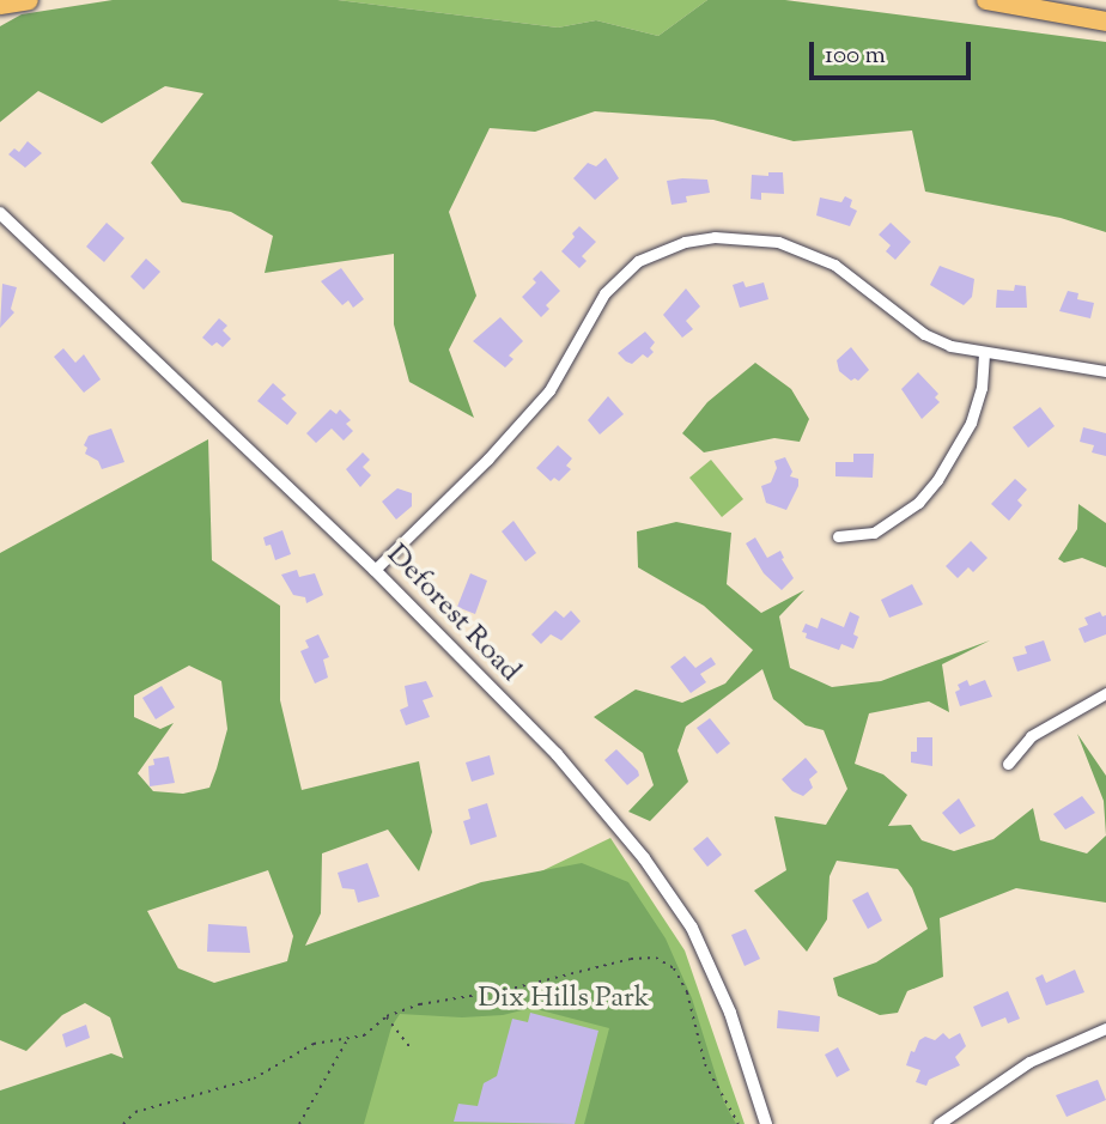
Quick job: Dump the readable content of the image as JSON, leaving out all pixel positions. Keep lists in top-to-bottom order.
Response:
{
  "streets": {
    "street": ["Deforest Road"]
  },
  "parks": ["Dix Hills Park"],
  "scale_bar": "100 m"
}
